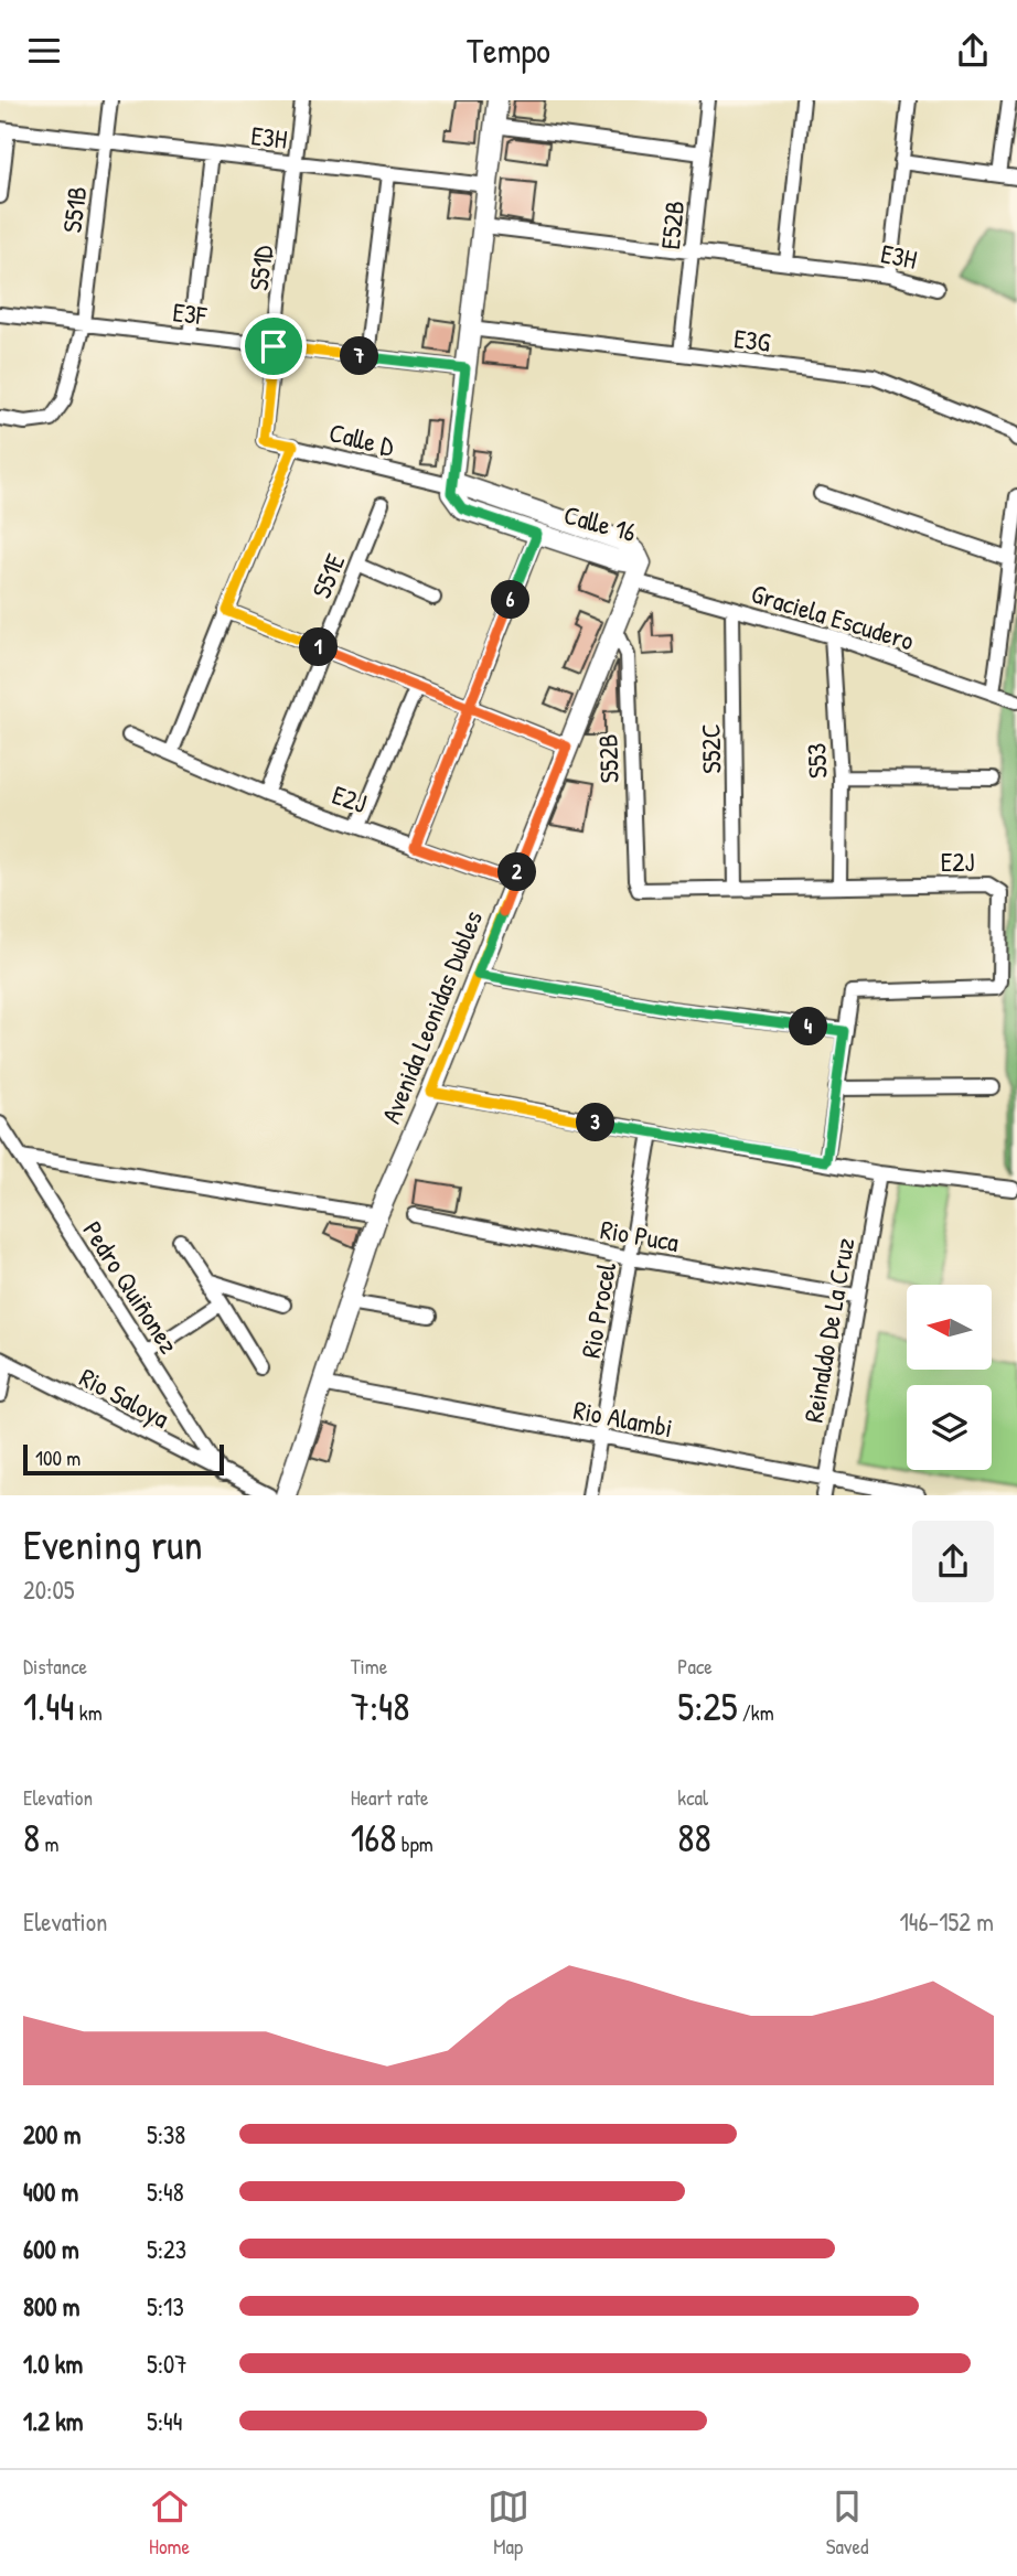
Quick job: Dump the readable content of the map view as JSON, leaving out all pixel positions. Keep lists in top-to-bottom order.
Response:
{
  "streets": {
    "main road": ["Calle 16", "Avenida Leonidas Dubles"],
    "street": [
      "E3H",
      "S51B",
      "E52B",
      "S51D",
      "E3F",
      "E3G",
      "Calle D",
      "S51E",
      "Graciela Escudero",
      "S52C",
      "S52B",
      "S53",
      "E2J",
      "Rio Puca",
      "Pedro Quiñonez",
      "Rio Procel",
      "Reinaldo De La Cruz",
      "Rio Saloya",
      "Rio Alambi"
    ]
  },
  "crossings": [
    ["E3H", "S51B"],
    ["E3H", "E52B"],
    ["E3H", "S51D"],
    ["S51B", "E3F"],
    ["E52B", "E3G"],
    ["S51D", "E3F"],
    ["S51D", "Calle D"],
    ["Calle D", "Calle 16"],
    ["Calle 16", "Graciela Escudero"],
    ["Calle 16", "Avenida Leonidas Dubles"],
    ["S51E", "E2J"],
    ["Graciela Escudero", "S52C"],
    ["Graciela Escudero", "S53"],
    ["Graciela Escudero", "Avenida Leonidas Dubles"],
    ["S52C", "E2J"],
    ["S52B", "E2J"],
    ["S52B", "Avenida Leonidas Dubles"],
    ["S53", "E2J"],
    ["E2J", "Avenida Leonidas Dubles"],
    ["Avenida Leonidas Dubles", "Rio Alambi"],
    ["Rio Puca", "Rio Procel"],
    ["Rio Puca", "Reinaldo De La Cruz"],
    ["Pedro Quiñonez", "Rio Saloya"],
    ["Rio Procel", "Rio Alambi"],
    ["Reinaldo De La Cruz", "Rio Alambi"]
  ],
  "scale_bar": "100 m",
  "north": "left",
  "page": {
    "header": "Tempo",
    "pins": [
      "7",
      "6",
      "1",
      "2",
      "4",
      "3"
    ],
    "scale": "100 m",
    "heading": ["Evening run", "20:05"],
    "stats": [
      ["Distance", "1.44 km"],
      ["Time", "7:48"],
      ["Pace", "5:25 /km"],
      ["Elevation", "8 m"],
      ["Heart rate", "168 bpm"],
      ["kcal", "88"]
    ],
    "chart": ["Elevation", "146–152 m"],
    "list": [
      {
        "name": "200 m",
        "note": "5:38"
      },
      {
        "name": "400 m",
        "note": "5:48"
      },
      {
        "name": "600 m",
        "note": "5:23"
      },
      {
        "name": "800 m",
        "note": "5:13"
      },
      {
        "name": "1.0 km",
        "note": "5:07"
      },
      {
        "name": "1.2 km",
        "note": "5:44"
      }
    ],
    "tabs": ["Home", "Map", "Saved"]
  }
}
